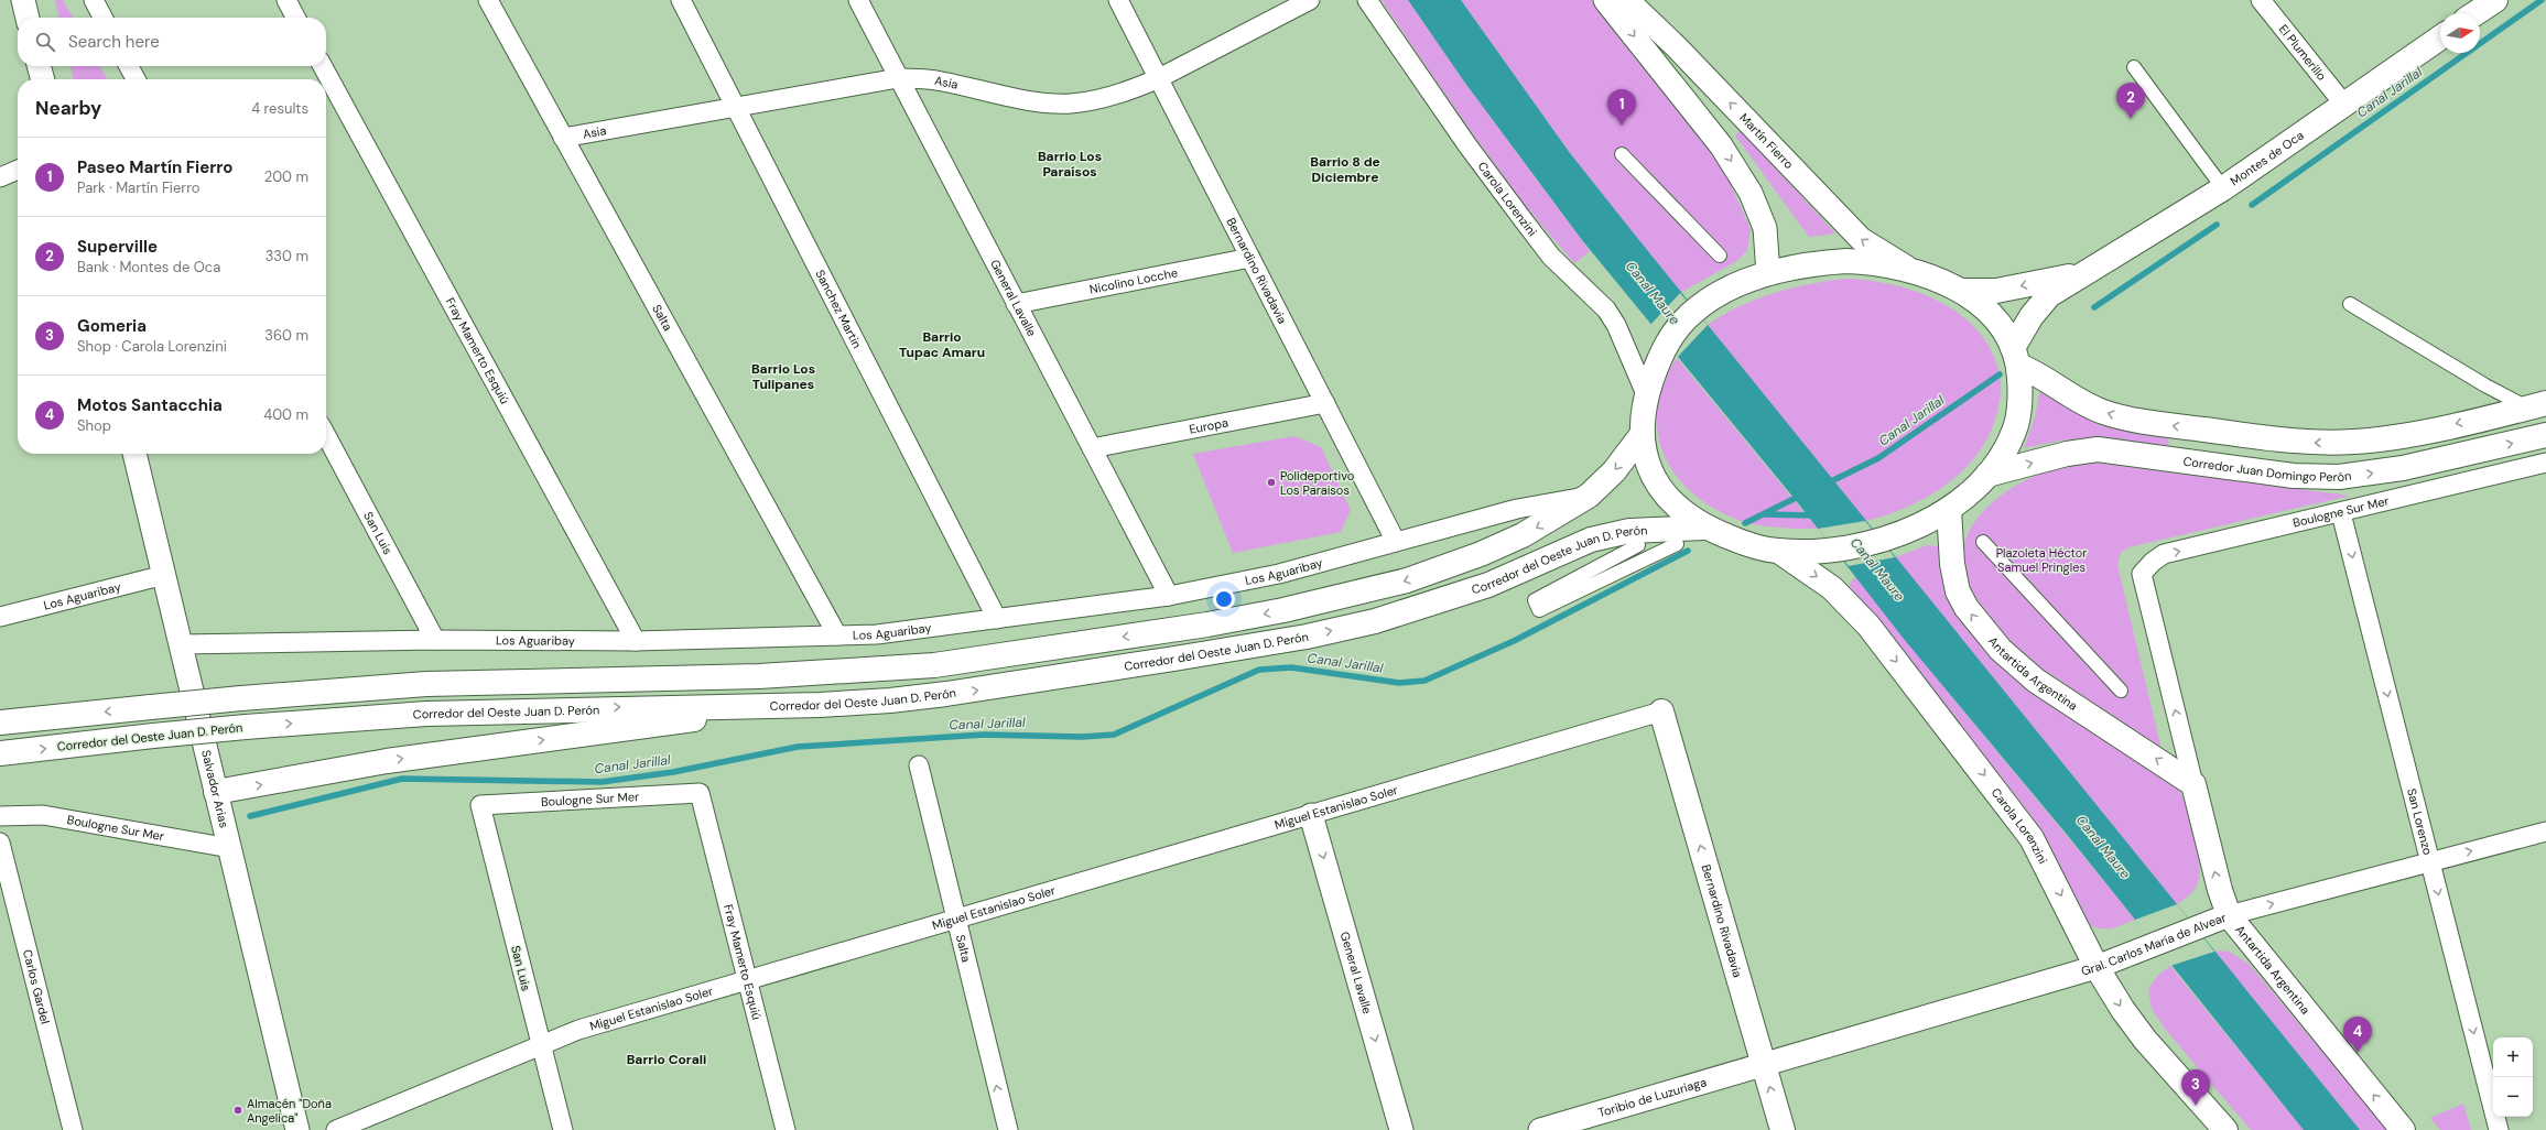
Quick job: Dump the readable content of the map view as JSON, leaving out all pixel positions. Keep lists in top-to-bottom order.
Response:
{
  "streets": {
    "main road": [
      "Montes de Oca",
      "Carola Lorenzini",
      "Bernardino Rivadavia",
      "Corredor Juan Domingo Perón",
      "Corredor del Oeste Juan D. Perón",
      "Antartida Argentina"
    ],
    "street": [
      "El Plumerillo",
      "Asia",
      "Martín Fierro",
      "Nicolino Locche",
      "General Lavalle",
      "Sanchez Martin",
      "Salta",
      "Fray Mamerto Esquiú",
      "Europa",
      "Boulogne Sur Mer",
      "San Luis",
      "Los Aguaribay",
      "Salvador Arias",
      "Miguel Estanislao Soler",
      "San Lorenzo",
      "Gral. Carlos María de Alvear",
      "Carlos Gardel",
      "Toribio de Luzuriaga"
    ]
  },
  "crossings": [
    ["El Plumerillo", "Montes de Oca"],
    ["Asia", "Bernardino Rivadavia"],
    ["Asia", "General Lavalle"],
    ["Asia", "Sanchez Martin"],
    ["Asia", "Salta"],
    ["Carola Lorenzini", "Gral. Carlos María de Alvear"],
    ["Bernardino Rivadavia", "Nicolino Locche"],
    ["Bernardino Rivadavia", "Europa"],
    ["Bernardino Rivadavia", "Los Aguaribay"],
    ["Bernardino Rivadavia", "Miguel Estanislao Soler"],
    ["Bernardino Rivadavia", "Gral. Carlos María de Alvear"],
    ["Bernardino Rivadavia", "Toribio de Luzuriaga"],
    ["Nicolino Locche", "General Lavalle"],
    ["General Lavalle", "Europa"],
    ["General Lavalle", "Los Aguaribay"],
    ["General Lavalle", "Miguel Estanislao Soler"],
    ["Sanchez Martin", "Los Aguaribay"],
    ["Salta", "Los Aguaribay"],
    ["Salta", "Miguel Estanislao Soler"],
    ["Fray Mamerto Esquiú", "Boulogne Sur Mer"],
    ["Fray Mamerto Esquiú", "Los Aguaribay"],
    ["Fray Mamerto Esquiú", "Miguel Estanislao Soler"],
    ["Boulogne Sur Mer", "San Luis"],
    ["Boulogne Sur Mer", "Antartida Argentina"],
    ["Boulogne Sur Mer", "Salvador Arias"],
    ["Boulogne Sur Mer", "San Lorenzo"],
    ["San Luis", "Los Aguaribay"],
    ["San Luis", "Miguel Estanislao Soler"],
    ["Los Aguaribay", "Salvador Arias"],
    ["Antartida Argentina", "Gral. Carlos María de Alvear"],
    ["San Lorenzo", "Gral. Carlos María de Alvear"],
    ["Gral. Carlos María de Alvear", "Toribio de Luzuriaga"]
  ],
  "one_way": [
    "Carola Lorenzini",
    "Bernardino Rivadavia",
    "Antartida Argentina",
    "San Lorenzo",
    "Gral. Carlos María de Alvear"
  ],
  "districts": [
    "Barrio Los Paraísos",
    "Barrio 8 de Diciembre",
    "Barrio Tupac Amaru",
    "Barrio Los Tulipanes",
    "Barrio Corali"
  ],
  "water": ["Canal Jarillal", "Canal Maure"],
  "parks": ["Plazoleta Héctor Samuel Pringles"],
  "places": ["Polideportivo Los Paraisos", "Almacén \"Doña Angelica\""],
  "north": "right",
  "page": {
    "search": "Search here",
    "heading": ["Nearby", "4 results"],
    "pins": [
      "2",
      "1",
      "4",
      "3"
    ],
    "list": [
      {
        "mark": "1",
        "name": "Paseo Martín Fierro",
        "note": "Park · Martín Fierro",
        "value": "200 m"
      },
      {
        "mark": "2",
        "name": "Superville",
        "note": "Bank · Montes de Oca",
        "value": "330 m"
      },
      {
        "mark": "3",
        "name": "Gomeria",
        "note": "Shop · Carola Lorenzini",
        "value": "360 m"
      },
      {
        "mark": "4",
        "name": "Motos Santacchia",
        "note": "Shop",
        "value": "400 m"
      }
    ],
    "map_buttons": ["+", "−"]
  }
}
